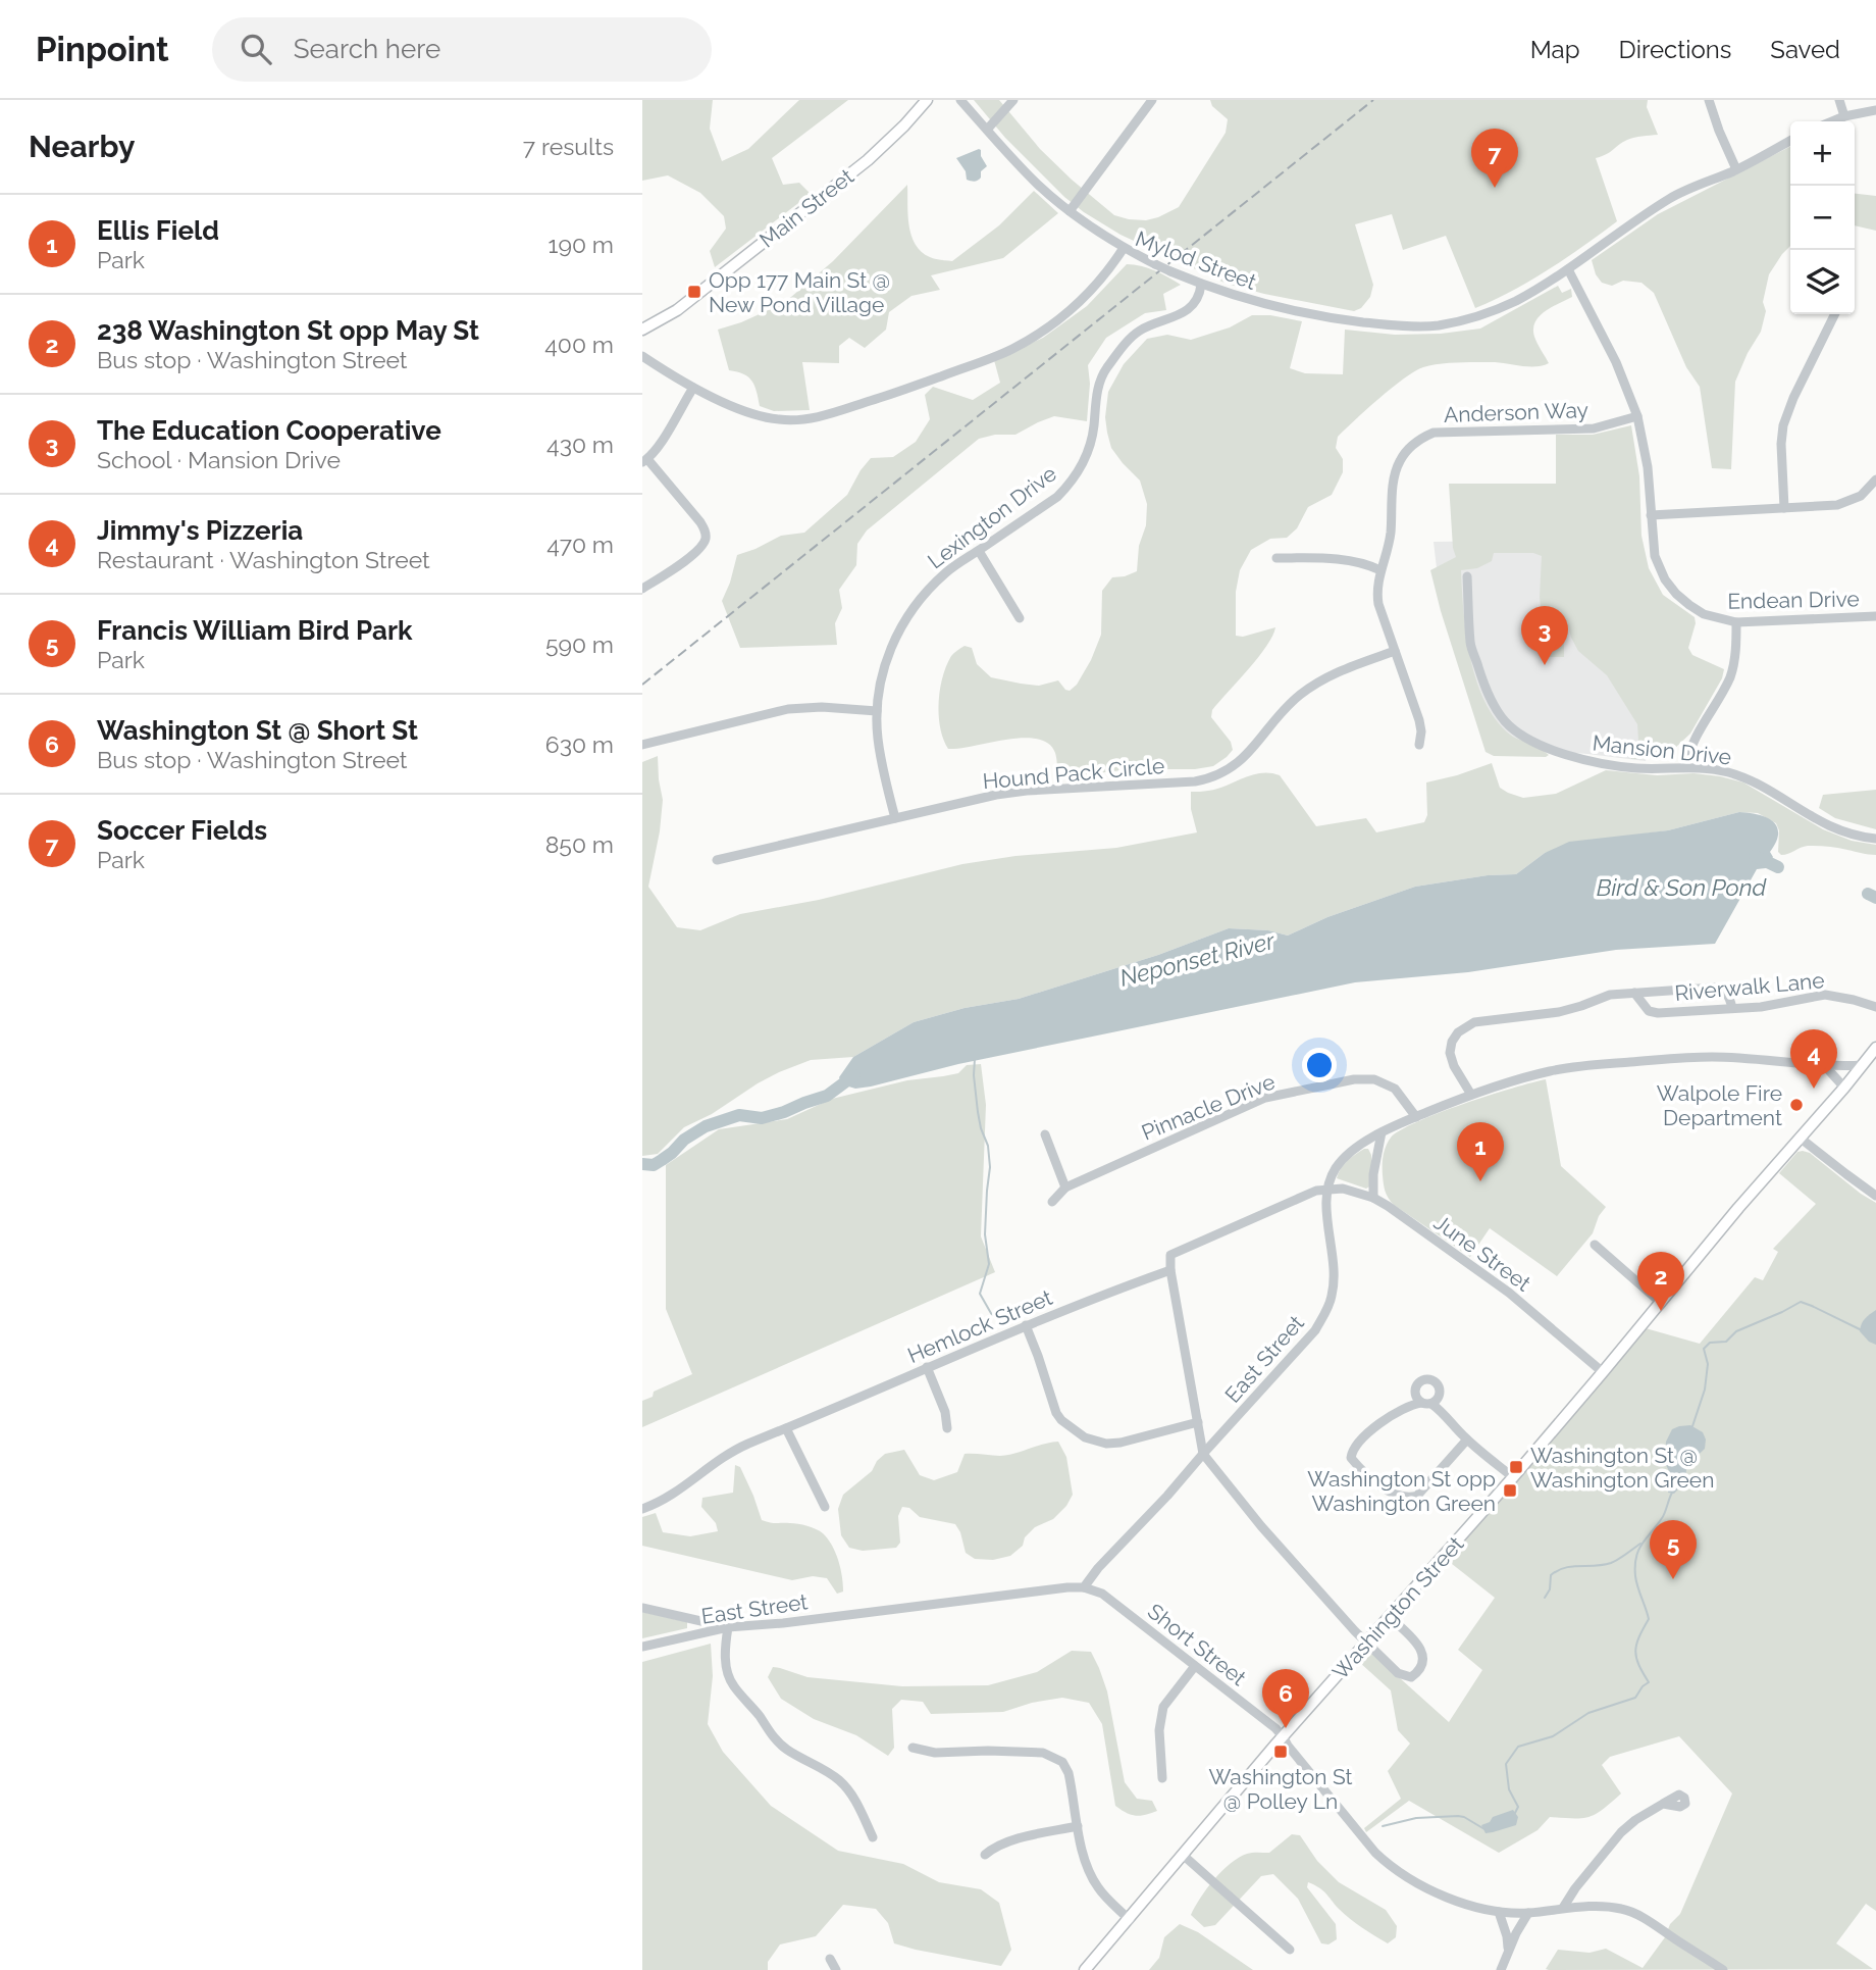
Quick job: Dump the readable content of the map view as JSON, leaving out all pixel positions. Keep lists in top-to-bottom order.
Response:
{
  "streets": {
    "main road": ["Main Street", "Washington Street"],
    "street": [
      "Mylod Street",
      "Anderson Way",
      "Lexington Drive",
      "Endean Drive",
      "Mansion Drive",
      "Hound Pack Circle",
      "Riverwalk Lane",
      "Pinnacle Drive",
      "June Street",
      "Hemlock Street",
      "East Street",
      "Short Street"
    ]
  },
  "crossings": [
    ["Mylod Street", "Lexington Drive"],
    ["Mylod Street", "Endean Drive"],
    ["Anderson Way", "Endean Drive"],
    ["Anderson Way", "Hound Pack Circle"],
    ["Lexington Drive", "Hound Pack Circle"],
    ["June Street", "East Street"],
    ["June Street", "Washington Street"],
    ["East Street", "Short Street"],
    ["Washington Street", "Short Street"]
  ],
  "water": ["Bird & Son Pond", "Neponset River"],
  "places": {
    "transit": [
      "Opp 177 Main St @ New Pond Village",
      "Washington St @ Washington Green",
      "Washington St opp Washington Green",
      "Washington St @ Polley Ln"
    ],
    "other": ["Walpole Fire Department"]
  },
  "page": {
    "header": "Pinpoint",
    "search": "Search here",
    "nav": ["Map", "Directions", "Saved"],
    "heading": ["Nearby", "7 results"],
    "map_buttons": ["+", "−"],
    "pins": [
      "7",
      "3",
      "4",
      "1",
      "2",
      "5",
      "6"
    ],
    "list": [
      {
        "mark": "1",
        "name": "Ellis Field",
        "note": "Park",
        "value": "190 m"
      },
      {
        "mark": "2",
        "name": "238 Washington St opp May St",
        "note": "Bus stop · Washington Street",
        "value": "400 m"
      },
      {
        "mark": "3",
        "name": "The Education Cooperative",
        "note": "School · Mansion Drive",
        "value": "430 m"
      },
      {
        "mark": "4",
        "name": "Jimmy's Pizzeria",
        "note": "Restaurant · Washington Street",
        "value": "470 m"
      },
      {
        "mark": "5",
        "name": "Francis William Bird Park",
        "note": "Park",
        "value": "590 m"
      },
      {
        "mark": "6",
        "name": "Washington St @ Short St",
        "note": "Bus stop · Washington Street",
        "value": "630 m"
      },
      {
        "mark": "7",
        "name": "Soccer Fields",
        "note": "Park",
        "value": "850 m"
      }
    ]
  }
}
